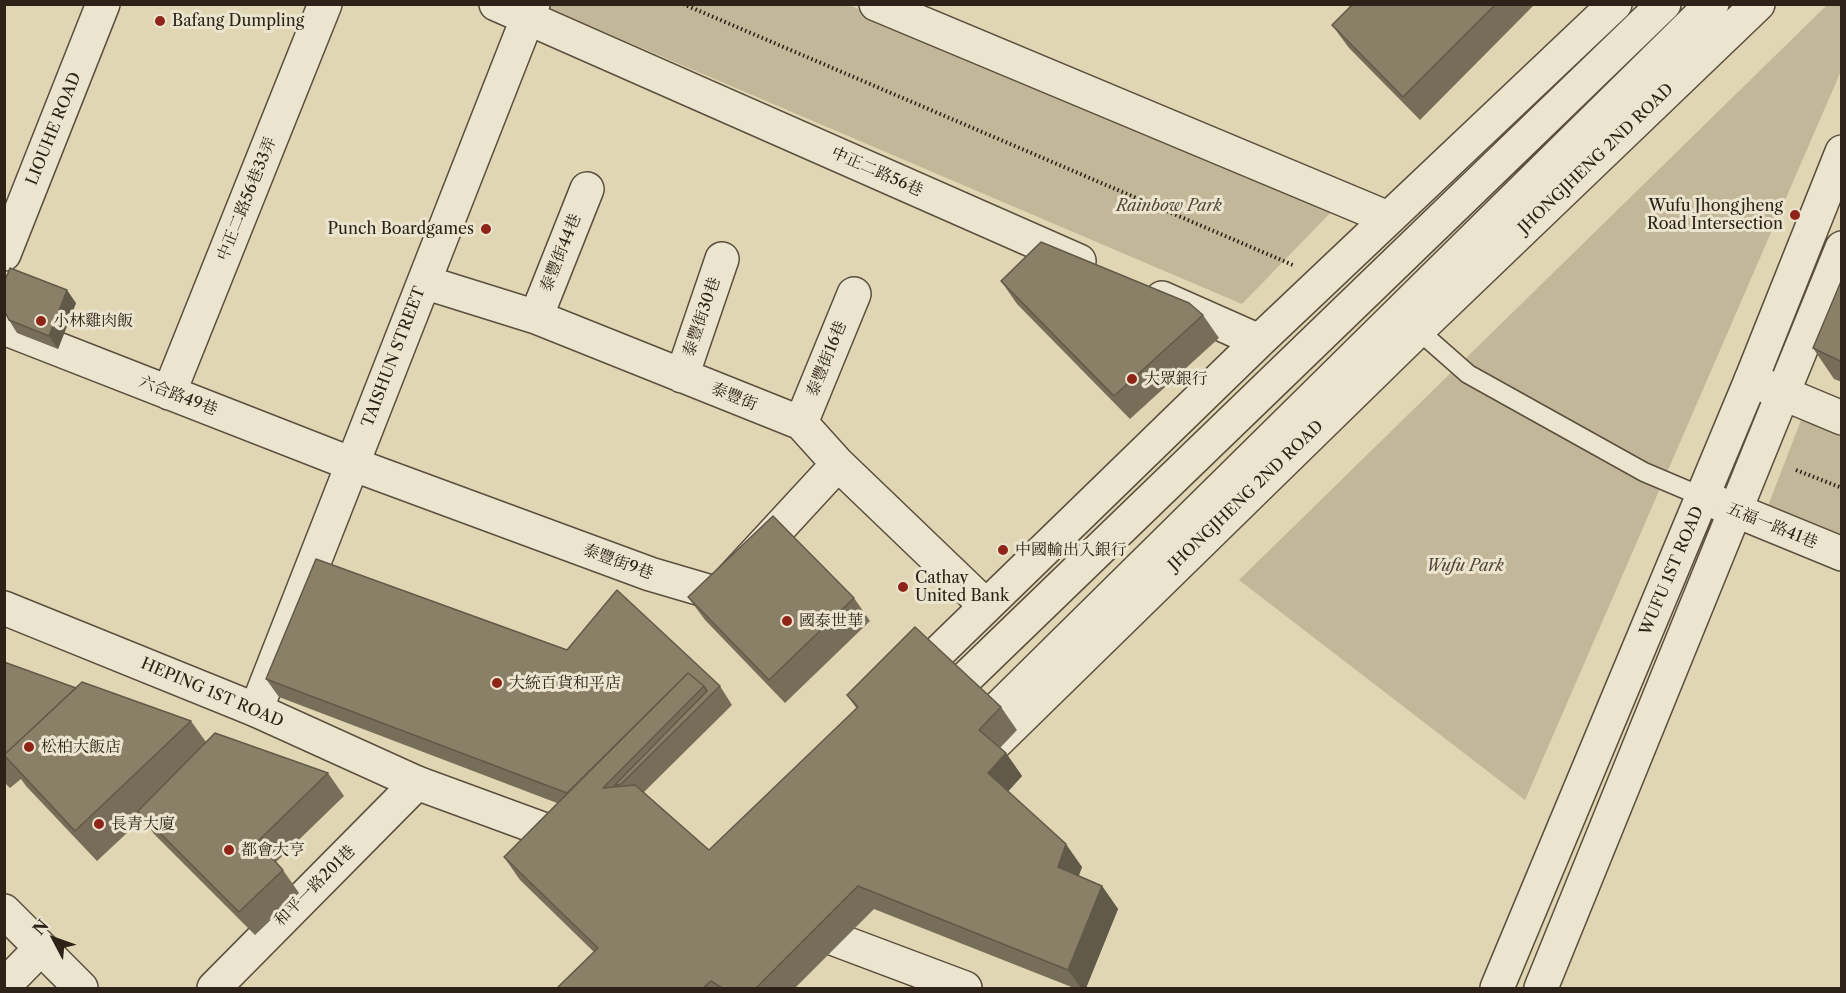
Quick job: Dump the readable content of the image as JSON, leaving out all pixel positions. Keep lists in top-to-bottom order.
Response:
{
  "streets": {
    "street": [
      "LIOUHE ROAD",
      "JHONGJHENG 2ND ROAD",
      "中正二路56巷",
      "中正二路56巷33弄",
      "泰豐街44巷",
      "泰豐街30巷",
      "TAISHUN STREET",
      "泰豐街16巷",
      "六合路49巷",
      "泰豐街",
      "五福一路41巷",
      "泰豐街9巷",
      "WUFU 1ST ROAD",
      "HEPING 1ST ROAD",
      "和平一路201巷"
    ]
  },
  "crossings": [
    ["中正二路56巷", "TAISHUN STREET"],
    ["中正二路56巷33弄", "六合路49巷"],
    ["泰豐街44巷", "泰豐街"],
    ["泰豐街30巷", "泰豐街"],
    ["TAISHUN STREET", "六合路49巷"],
    ["TAISHUN STREET", "泰豐街"],
    ["TAISHUN STREET", "泰豐街9巷"],
    ["TAISHUN STREET", "HEPING 1ST ROAD"],
    ["泰豐街16巷", "泰豐街"],
    ["六合路49巷", "泰豐街9巷"],
    ["泰豐街", "泰豐街9巷"],
    ["五福一路41巷", "WUFU 1ST ROAD"],
    ["HEPING 1ST ROAD", "和平一路201巷"]
  ],
  "parks": ["Rainbow Park", "Wufu Park"],
  "places": [
    "Bafang Dumpling",
    "Wufu Jhongjheng Road Intersection",
    "Punch Boardgames",
    "小林雞肉飯",
    "大眾銀行",
    "中國輸出入銀行",
    "Cathay United Bank",
    "國泰世華",
    "大統百貨和平店",
    "松柏大飯店",
    "長青大廈",
    "都會大亨"
  ],
  "north": "top left"
}
